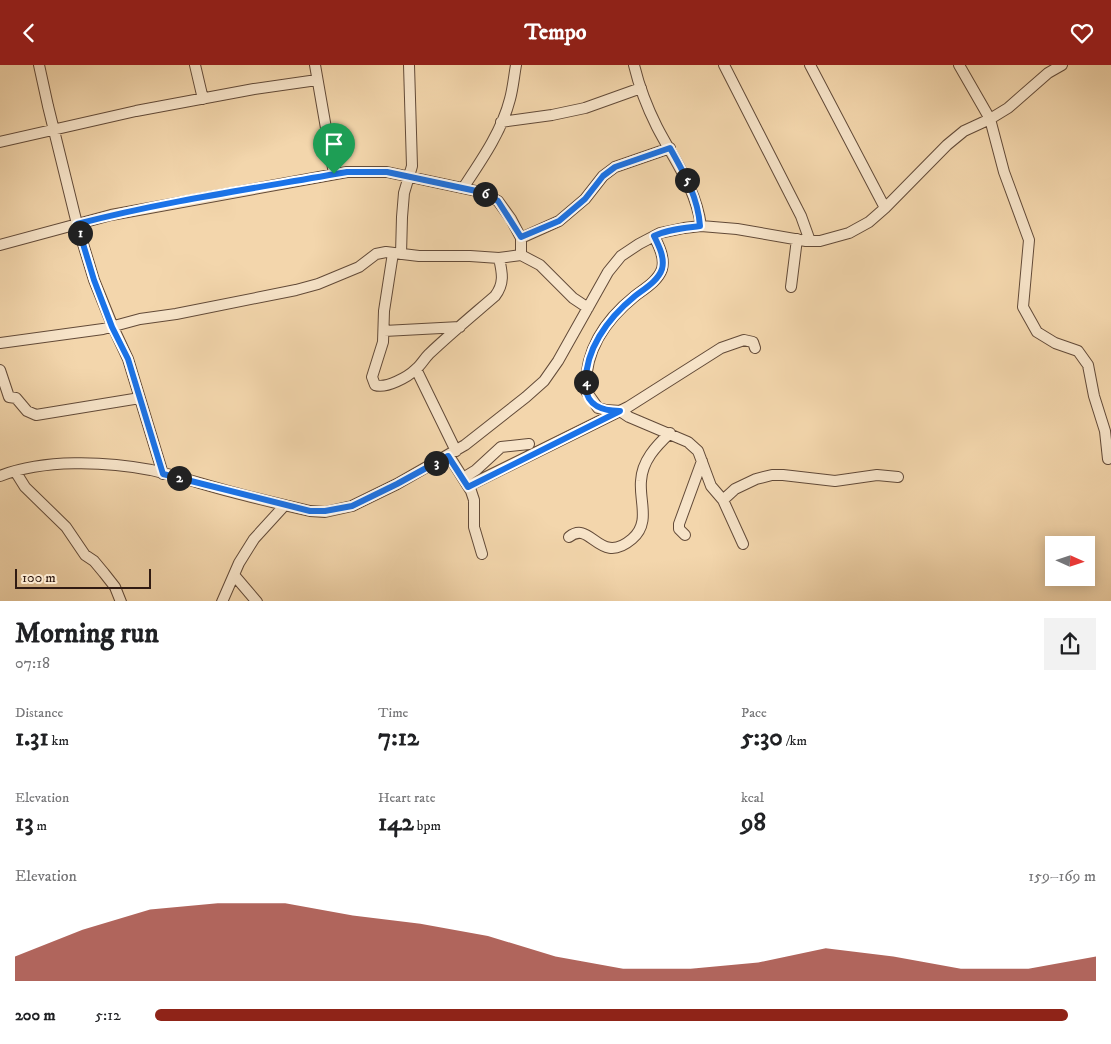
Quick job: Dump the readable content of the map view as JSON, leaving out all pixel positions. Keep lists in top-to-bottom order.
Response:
{
  "scale_bar": "100 m",
  "north": "right",
  "page": {
    "header": "Tempo",
    "pins": [
      "5",
      "6",
      "1",
      "4",
      "3",
      "2"
    ],
    "scale": "100 m",
    "heading": ["Morning run", "07:18"],
    "stats": [
      ["Distance", "1.31 km"],
      ["Time", "7:12"],
      ["Pace", "5:30 /km"],
      ["Elevation", "13 m"],
      ["Heart rate", "142 bpm"],
      ["kcal", "98"]
    ],
    "chart": ["Elevation", "159–169 m"],
    "list": [
      {
        "name": "200 m",
        "note": "5:12"
      }
    ]
  }
}
